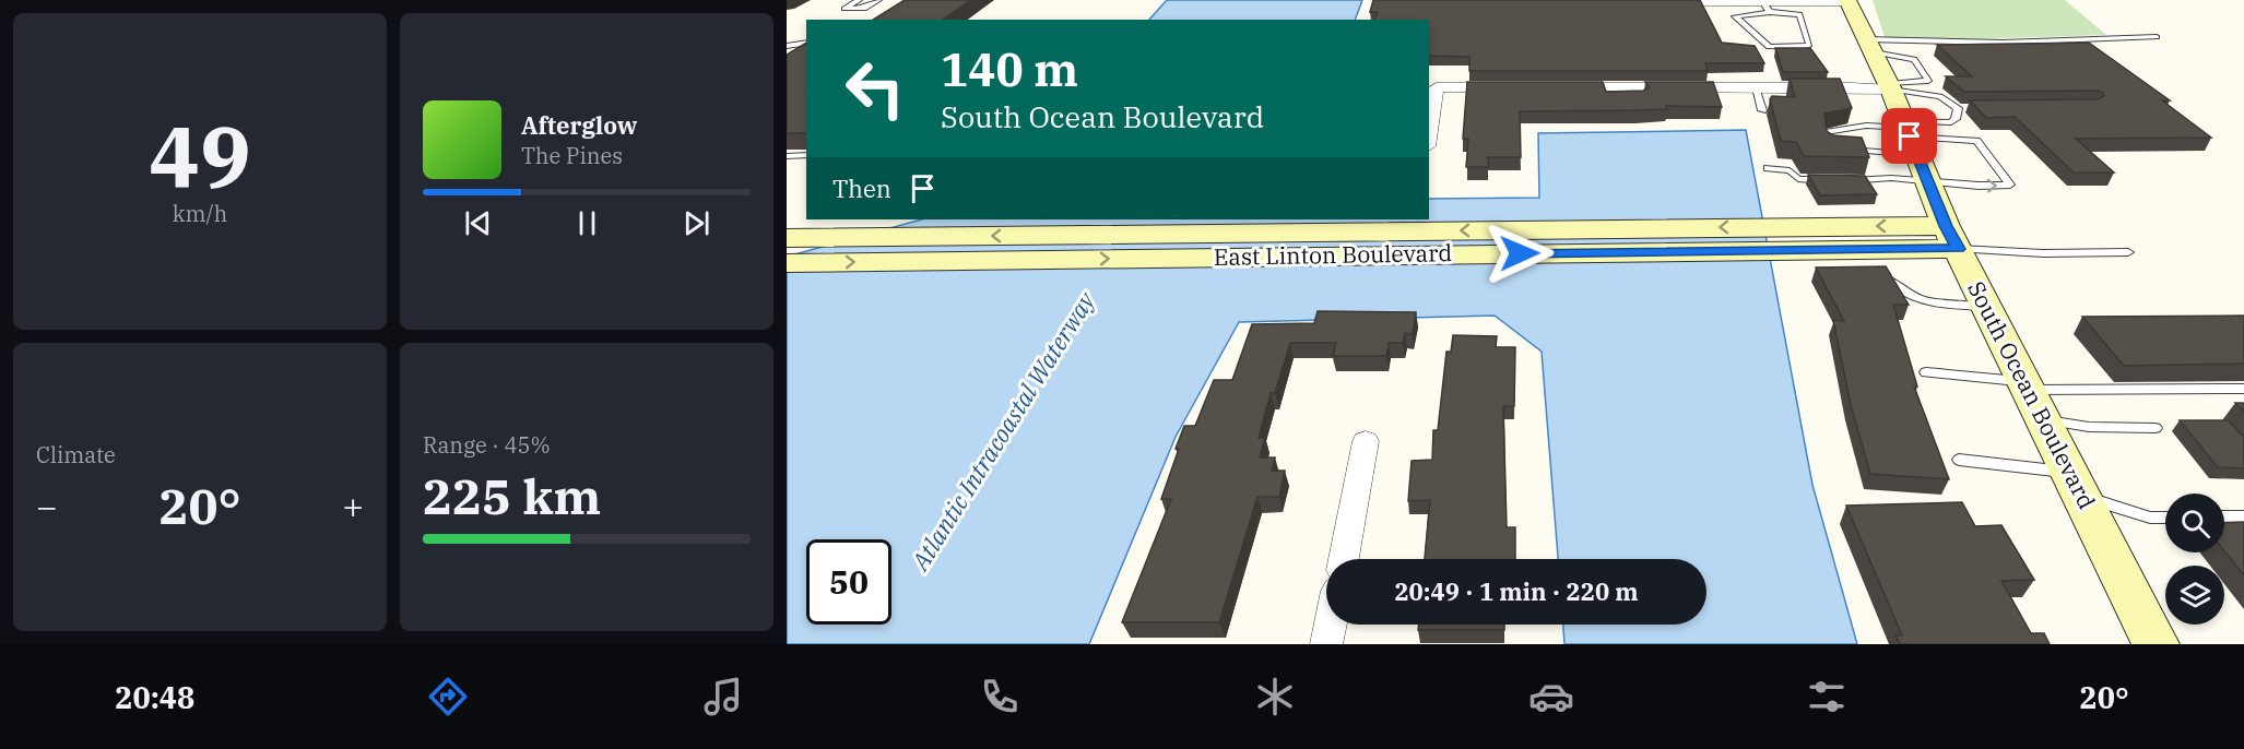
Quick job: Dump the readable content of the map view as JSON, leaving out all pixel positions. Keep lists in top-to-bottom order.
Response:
{
  "streets": {
    "main road": ["East Linton Boulevard", "South Ocean Boulevard"]
  },
  "crossings": [
    ["East Linton Boulevard", "South Ocean Boulevard"]
  ],
  "water": ["Atlantic Intracoastal Waterway"],
  "page": {
    "tile": [
      ["49", "km/h"],
      "Climate",
      ["Range · 45%", "225 km"]
    ],
    "turn": ["140 m", "South Ocean Boulevard"],
    "song": ["Afterglow", "The Pines"],
    "then": "Then",
    "heat": ["−", "20°", "+"],
    "limit": "50",
    "trip": "20:49 · 1 min · 220 m",
    "tabs": ["20:48", "20°"]
  }
}
